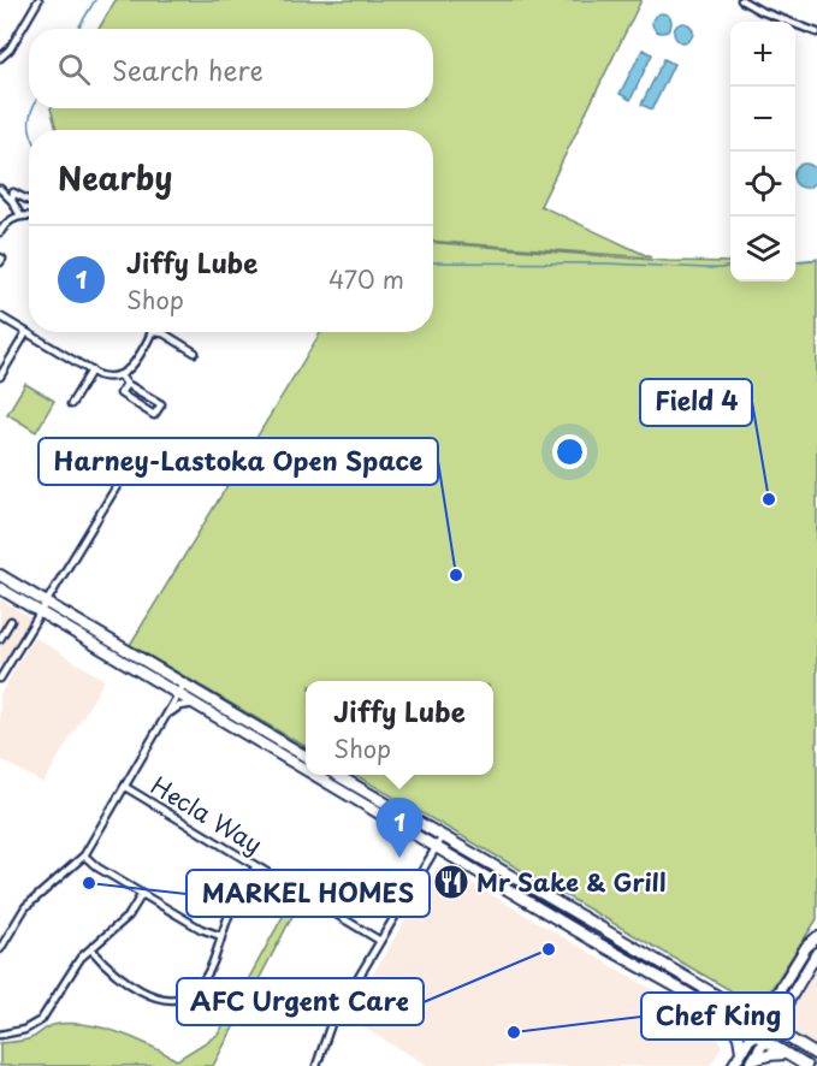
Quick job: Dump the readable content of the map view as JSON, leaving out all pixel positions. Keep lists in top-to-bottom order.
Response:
{
  "streets": {
    "street": ["Hecla Way"]
  },
  "places": {
    "other": [
      "Field 4",
      "Harney-Lastoka Open Space",
      "MARKEL HOMES",
      "AFC Urgent Care",
      "Chef King"
    ],
    "restaurant": ["Mr Sake & Grill"]
  },
  "page": {
    "map_buttons": ["+", "−"],
    "search": "Search here",
    "heading": "Nearby",
    "list": [
      {
        "mark": "1",
        "name": "Jiffy Lube",
        "note": "Shop",
        "value": "470 m"
      }
    ],
    "popup": ["Jiffy Lube", "Shop"],
    "pins": "1"
  }
}
